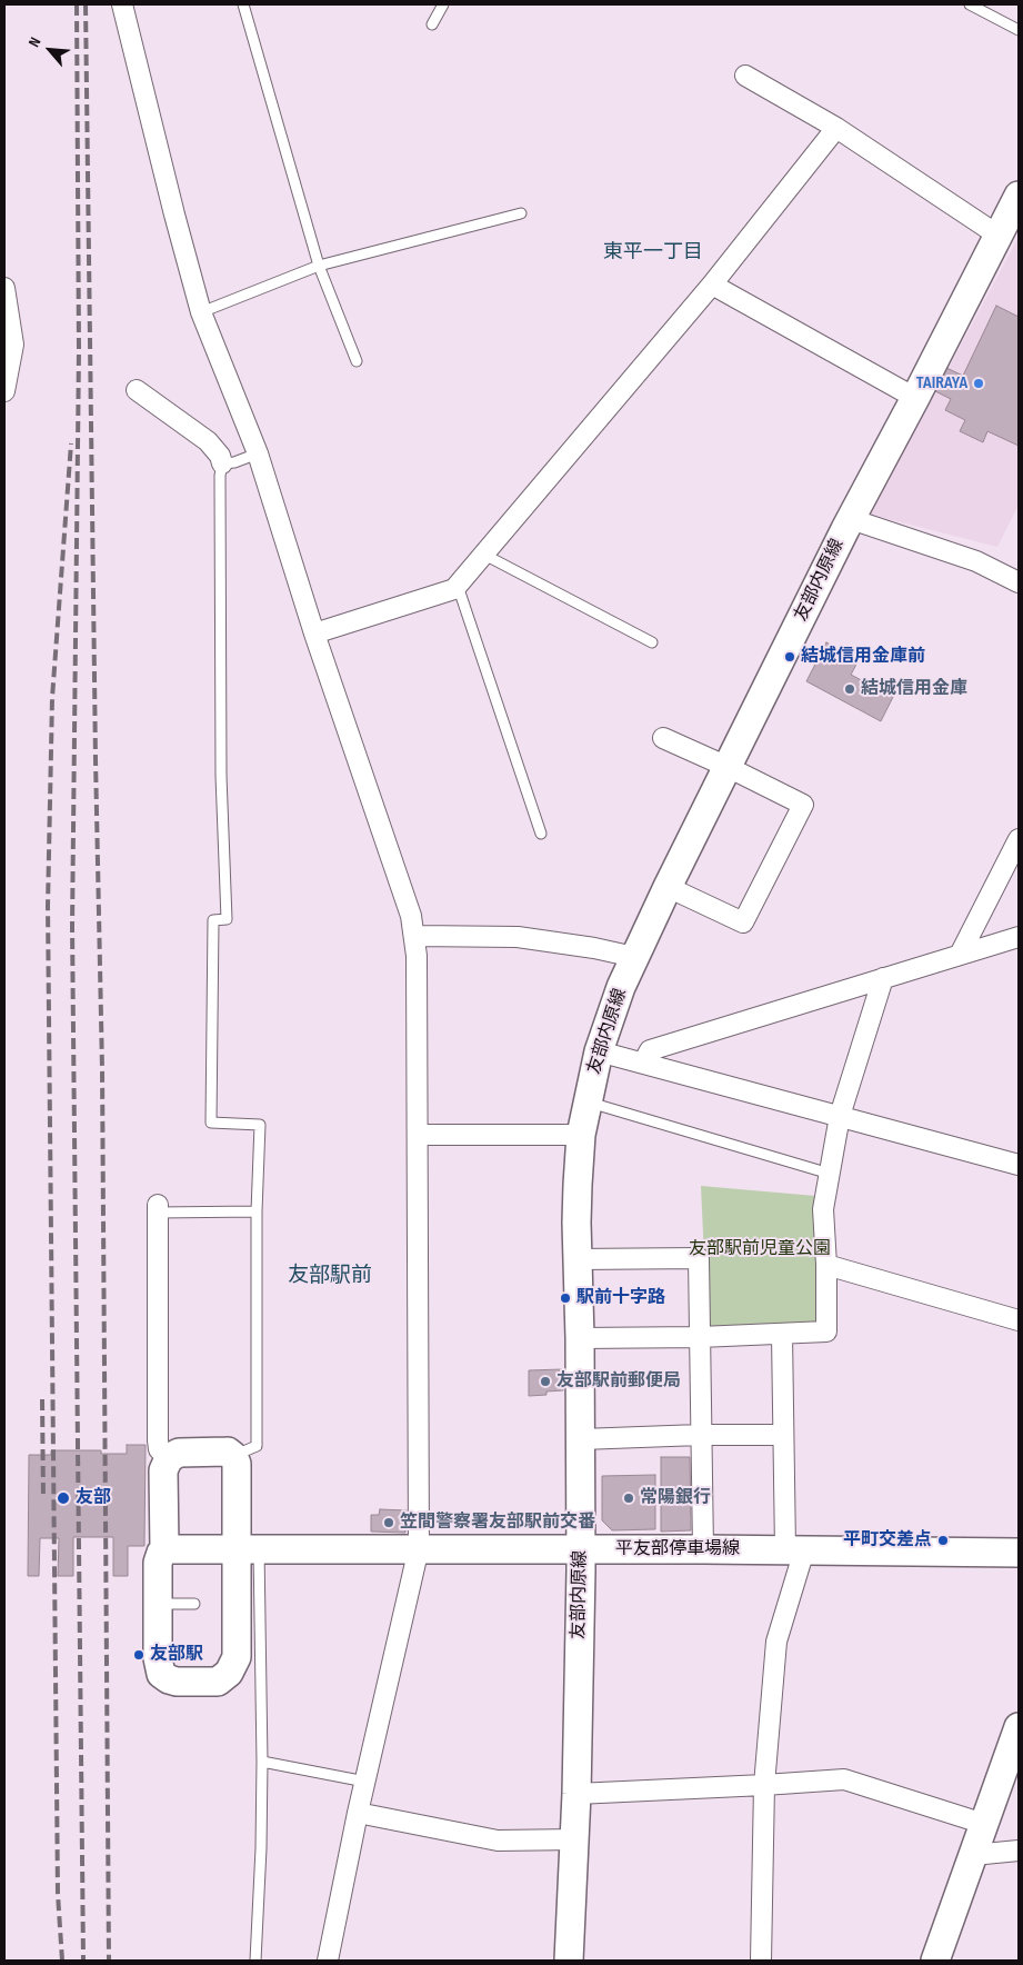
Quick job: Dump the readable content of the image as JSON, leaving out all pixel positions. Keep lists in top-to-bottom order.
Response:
{
  "streets": {
    "main road": ["友部内原線", "平友部停車場線"]
  },
  "crossings": [
    ["友部内原線", "平友部停車場線"]
  ],
  "districts": ["東平一丁目", "友部駅前"],
  "parks": ["友部駅前児童公園"],
  "places": [
    "TAIRAYA",
    "結城信用金庫前",
    "結城信用金庫",
    "駅前十字路",
    "友部駅前郵便局",
    "友部",
    "常陽銀行",
    "笠間警察署友部駅前交番",
    "平町交差点",
    "友部駅"
  ],
  "north": "top left"
}
